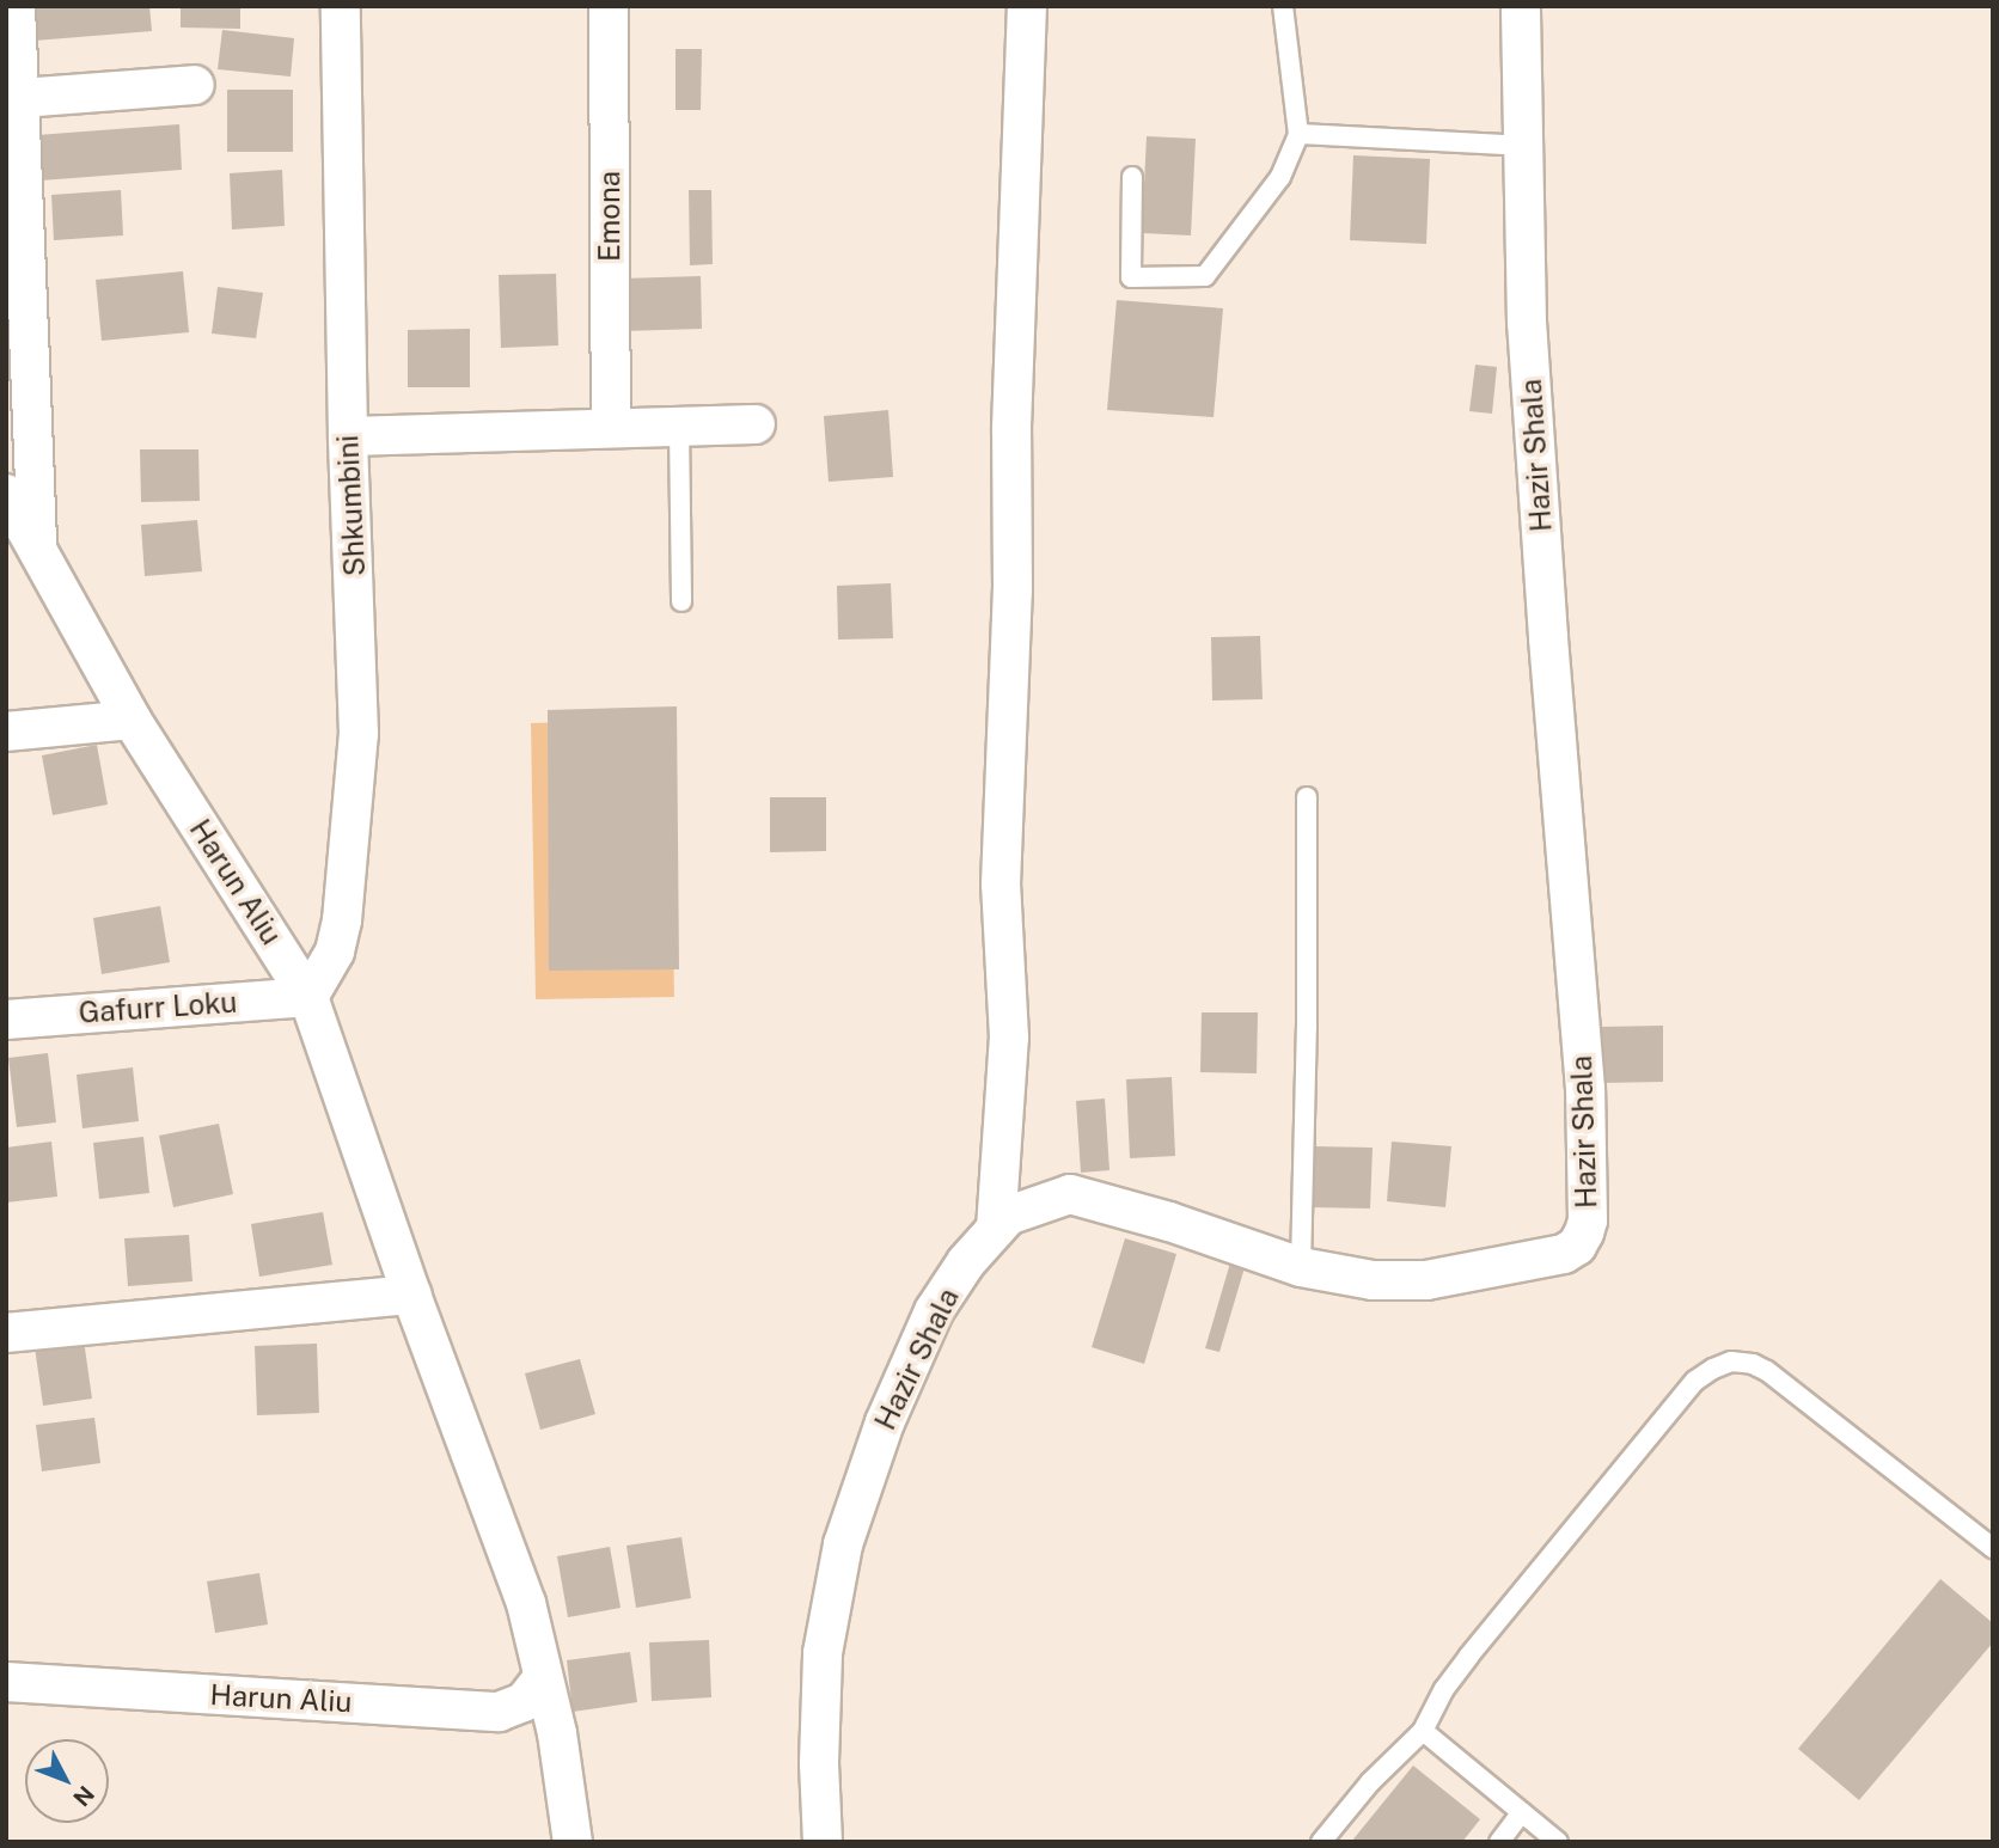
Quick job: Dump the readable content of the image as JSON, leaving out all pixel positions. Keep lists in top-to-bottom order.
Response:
{
  "streets": {
    "street": [
      "Emona",
      "Hazir Shala",
      "Shkumbini",
      "Harun Aliu",
      "Gafurr Loku"
    ]
  },
  "crossings": [
    ["Shkumbini", "Harun Aliu"],
    ["Shkumbini", "Gafurr Loku"],
    ["Harun Aliu", "Gafurr Loku"]
  ],
  "north": "bottom right"
}
